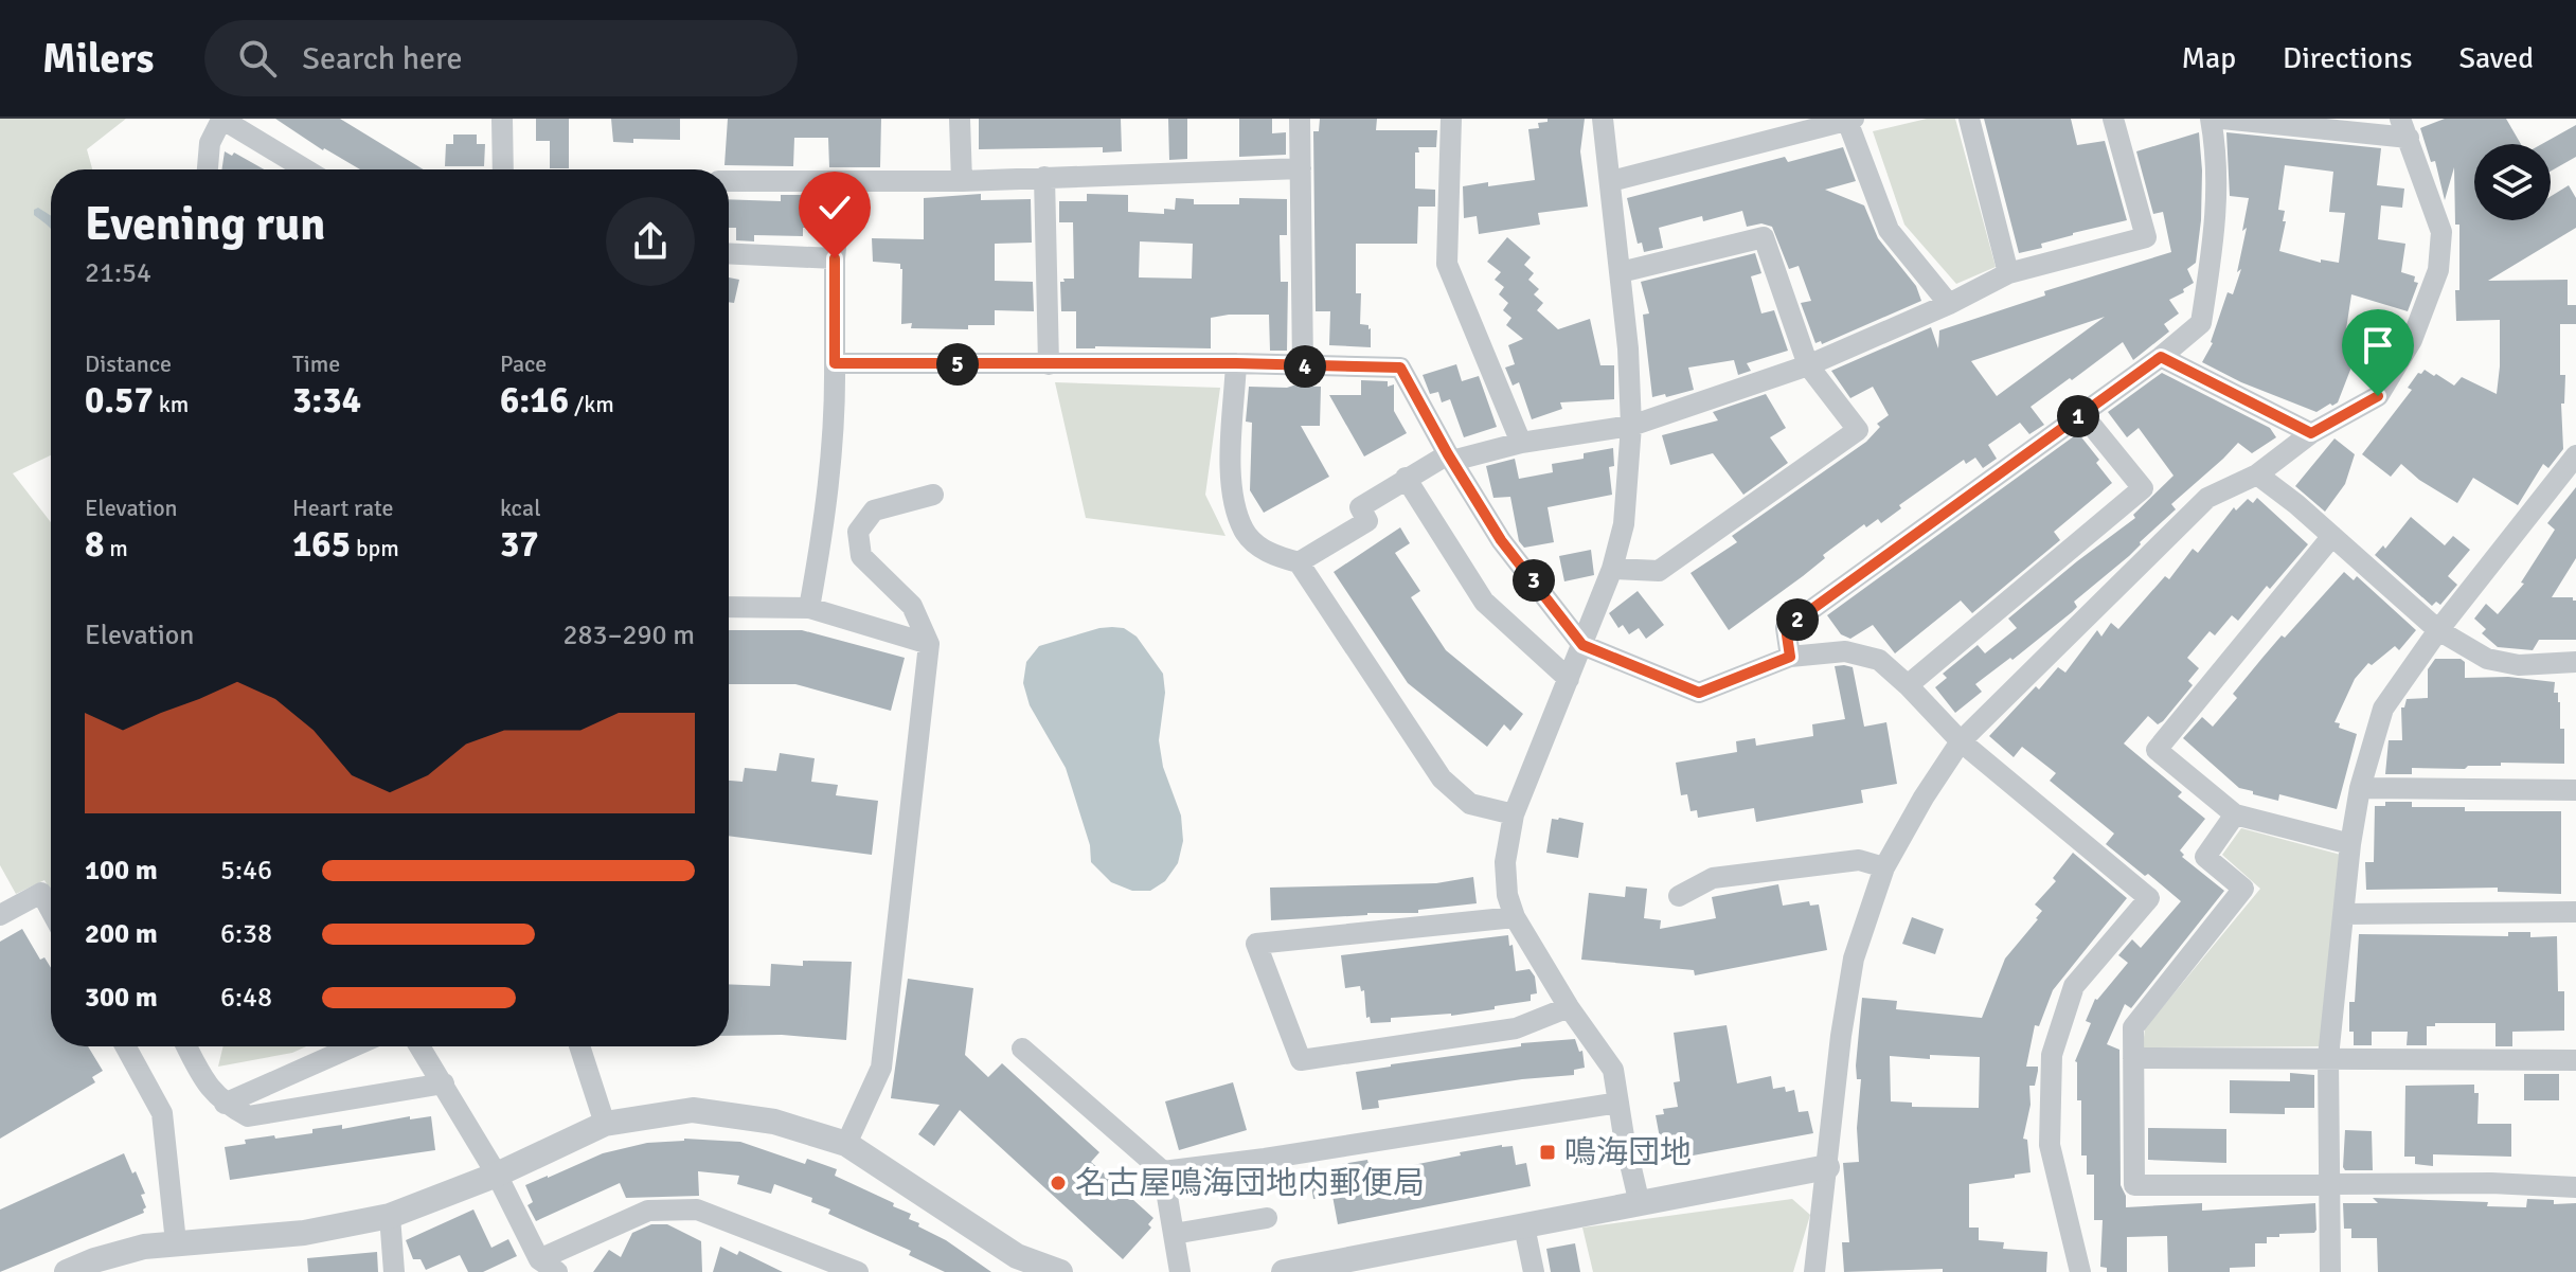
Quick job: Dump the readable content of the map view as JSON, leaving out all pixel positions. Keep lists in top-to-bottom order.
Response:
{
  "places": {
    "transit": ["鳴海団地"],
    "other": ["名古屋鳴海団地内郵便局"]
  },
  "page": {
    "header": "Milers",
    "search": "Search here",
    "nav": ["Map", "Directions", "Saved"],
    "heading": ["Evening run", "21:54"],
    "stats": [
      ["Distance", "0.57 km"],
      ["Time", "3:34"],
      ["Pace", "6:16 /km"],
      ["Elevation", "8 m"],
      ["Heart rate", "165 bpm"],
      ["kcal", "37"]
    ],
    "pins": [
      "5",
      "4",
      "1",
      "3",
      "2"
    ],
    "chart": ["Elevation", "283–290 m"],
    "list": [
      {
        "name": "100 m",
        "note": "5:46"
      },
      {
        "name": "200 m",
        "note": "6:38"
      },
      {
        "name": "300 m",
        "note": "6:48"
      }
    ]
  }
}
